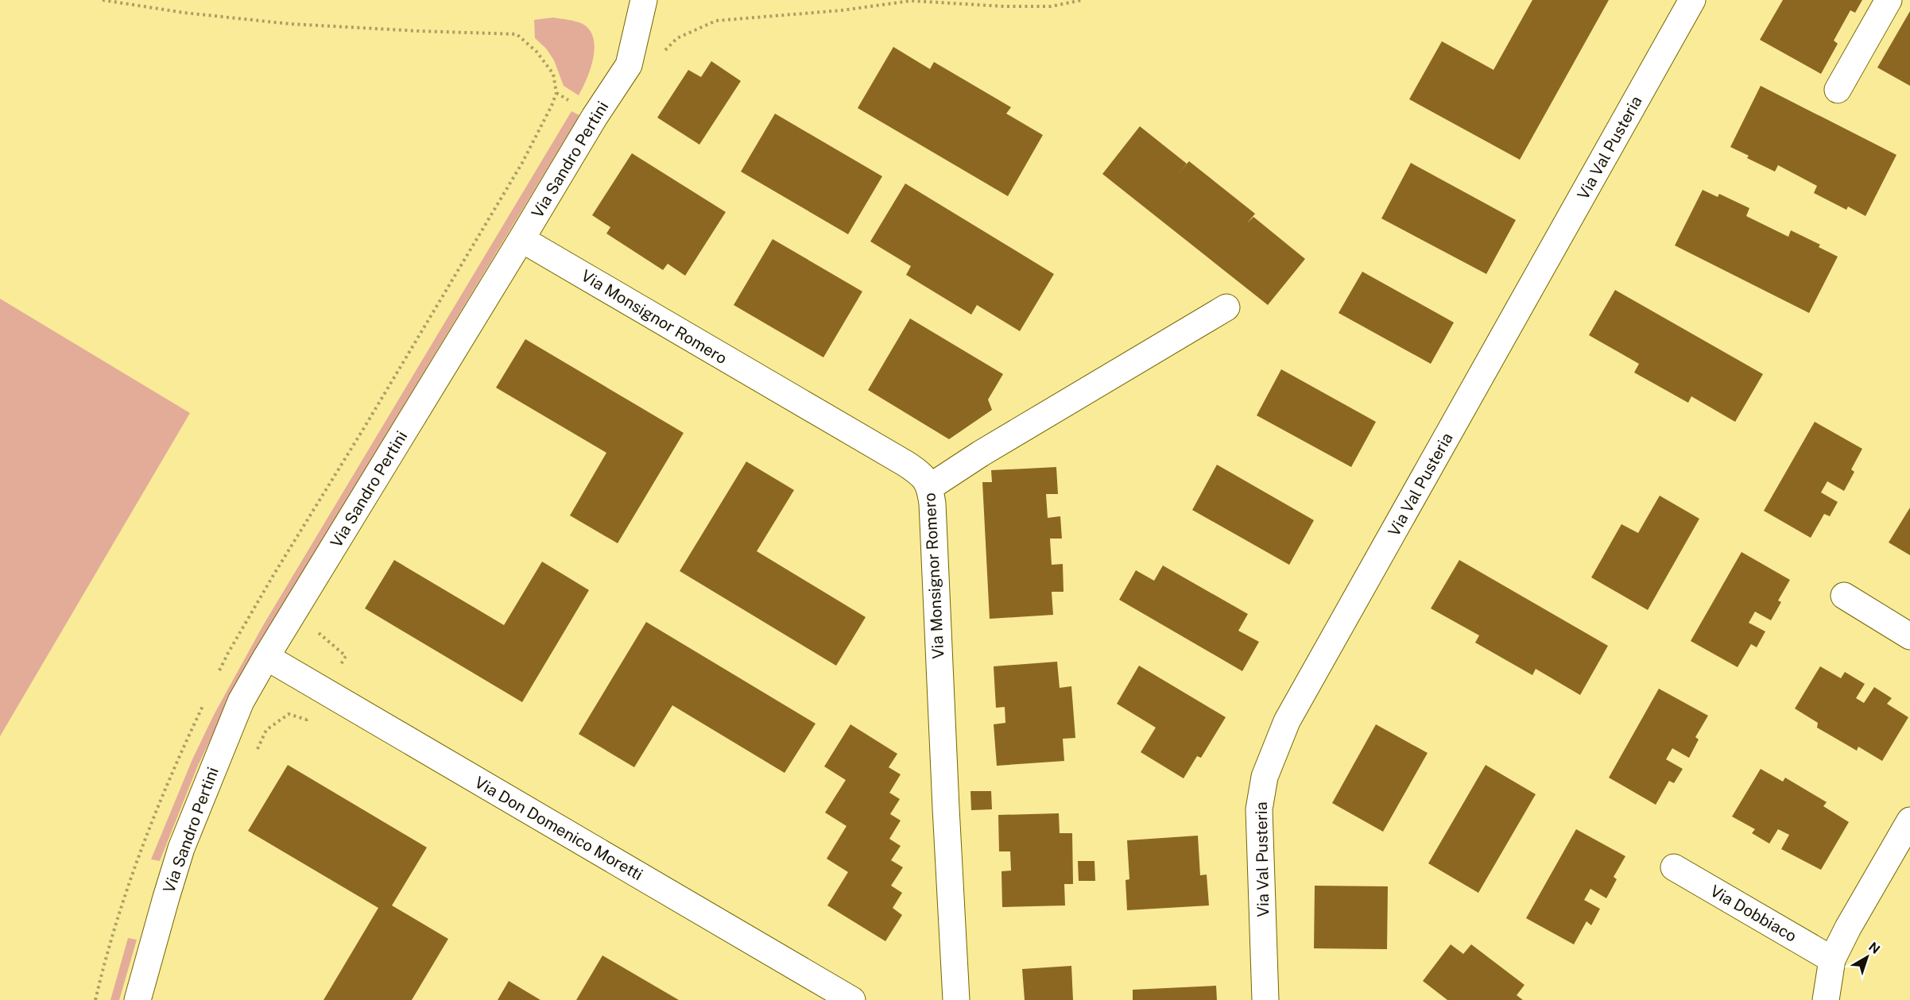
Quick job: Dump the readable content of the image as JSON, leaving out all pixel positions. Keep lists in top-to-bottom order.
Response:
{
  "streets": {
    "street": [
      "Via Val Pusteria",
      "Via Sandro Pertini",
      "Via Monsignor Romero",
      "Via Don Domenico Moretti",
      "Via Dobbiaco"
    ]
  },
  "crossings": [
    ["Via Sandro Pertini", "Via Monsignor Romero"],
    ["Via Sandro Pertini", "Via Don Domenico Moretti"]
  ],
  "north": "top right"
}
